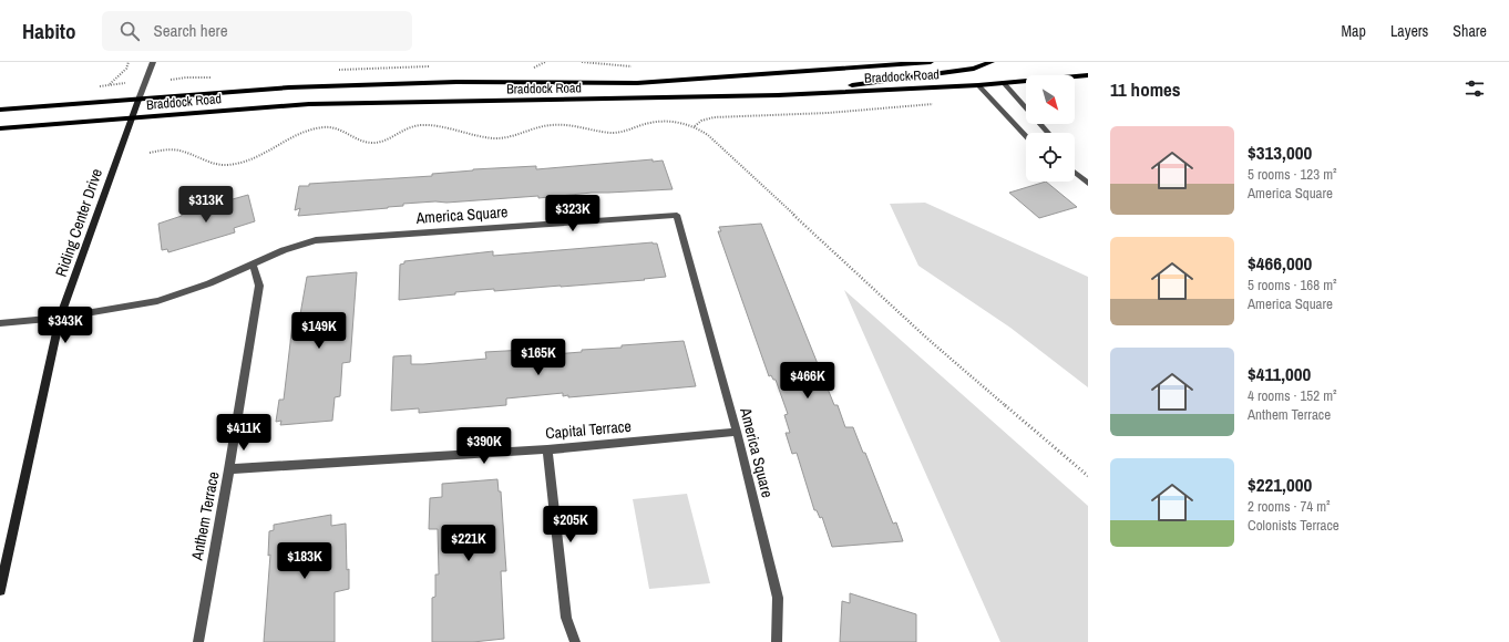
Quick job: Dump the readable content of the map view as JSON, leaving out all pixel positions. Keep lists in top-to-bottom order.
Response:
{
  "streets": {
    "main road": ["Braddock Road"],
    "street": [
      "America Square",
      "Riding Center Drive",
      "Capital Terrace",
      "Anthem Terrace"
    ]
  },
  "crossings": [
    ["Braddock Road", "Riding Center Drive"],
    ["America Square", "Riding Center Drive"],
    ["America Square", "Capital Terrace"],
    ["America Square", "Anthem Terrace"],
    ["Capital Terrace", "Anthem Terrace"]
  ],
  "north": "bottom right",
  "page": {
    "header": "Habito",
    "search": "Search here",
    "nav": ["Map", "Layers", "Share"],
    "heading": "11 homes",
    "list": [
      {
        "name": "$313,000",
        "note": "5 rooms · 123 m² · America Square"
      },
      {
        "name": "$466,000",
        "note": "5 rooms · 168 m² · America Square"
      },
      {
        "name": "$411,000",
        "note": "4 rooms · 152 m² · Anthem Terrace"
      },
      {
        "name": "$221,000",
        "note": "2 rooms · 74 m² · Colonists Terrace"
      }
    ],
    "price": [
      "$313K",
      "$323K",
      "$343K",
      "$149K",
      "$165K",
      "$466K",
      "$411K",
      "$390K",
      "$205K",
      "$221K",
      "$183K"
    ]
  }
}
